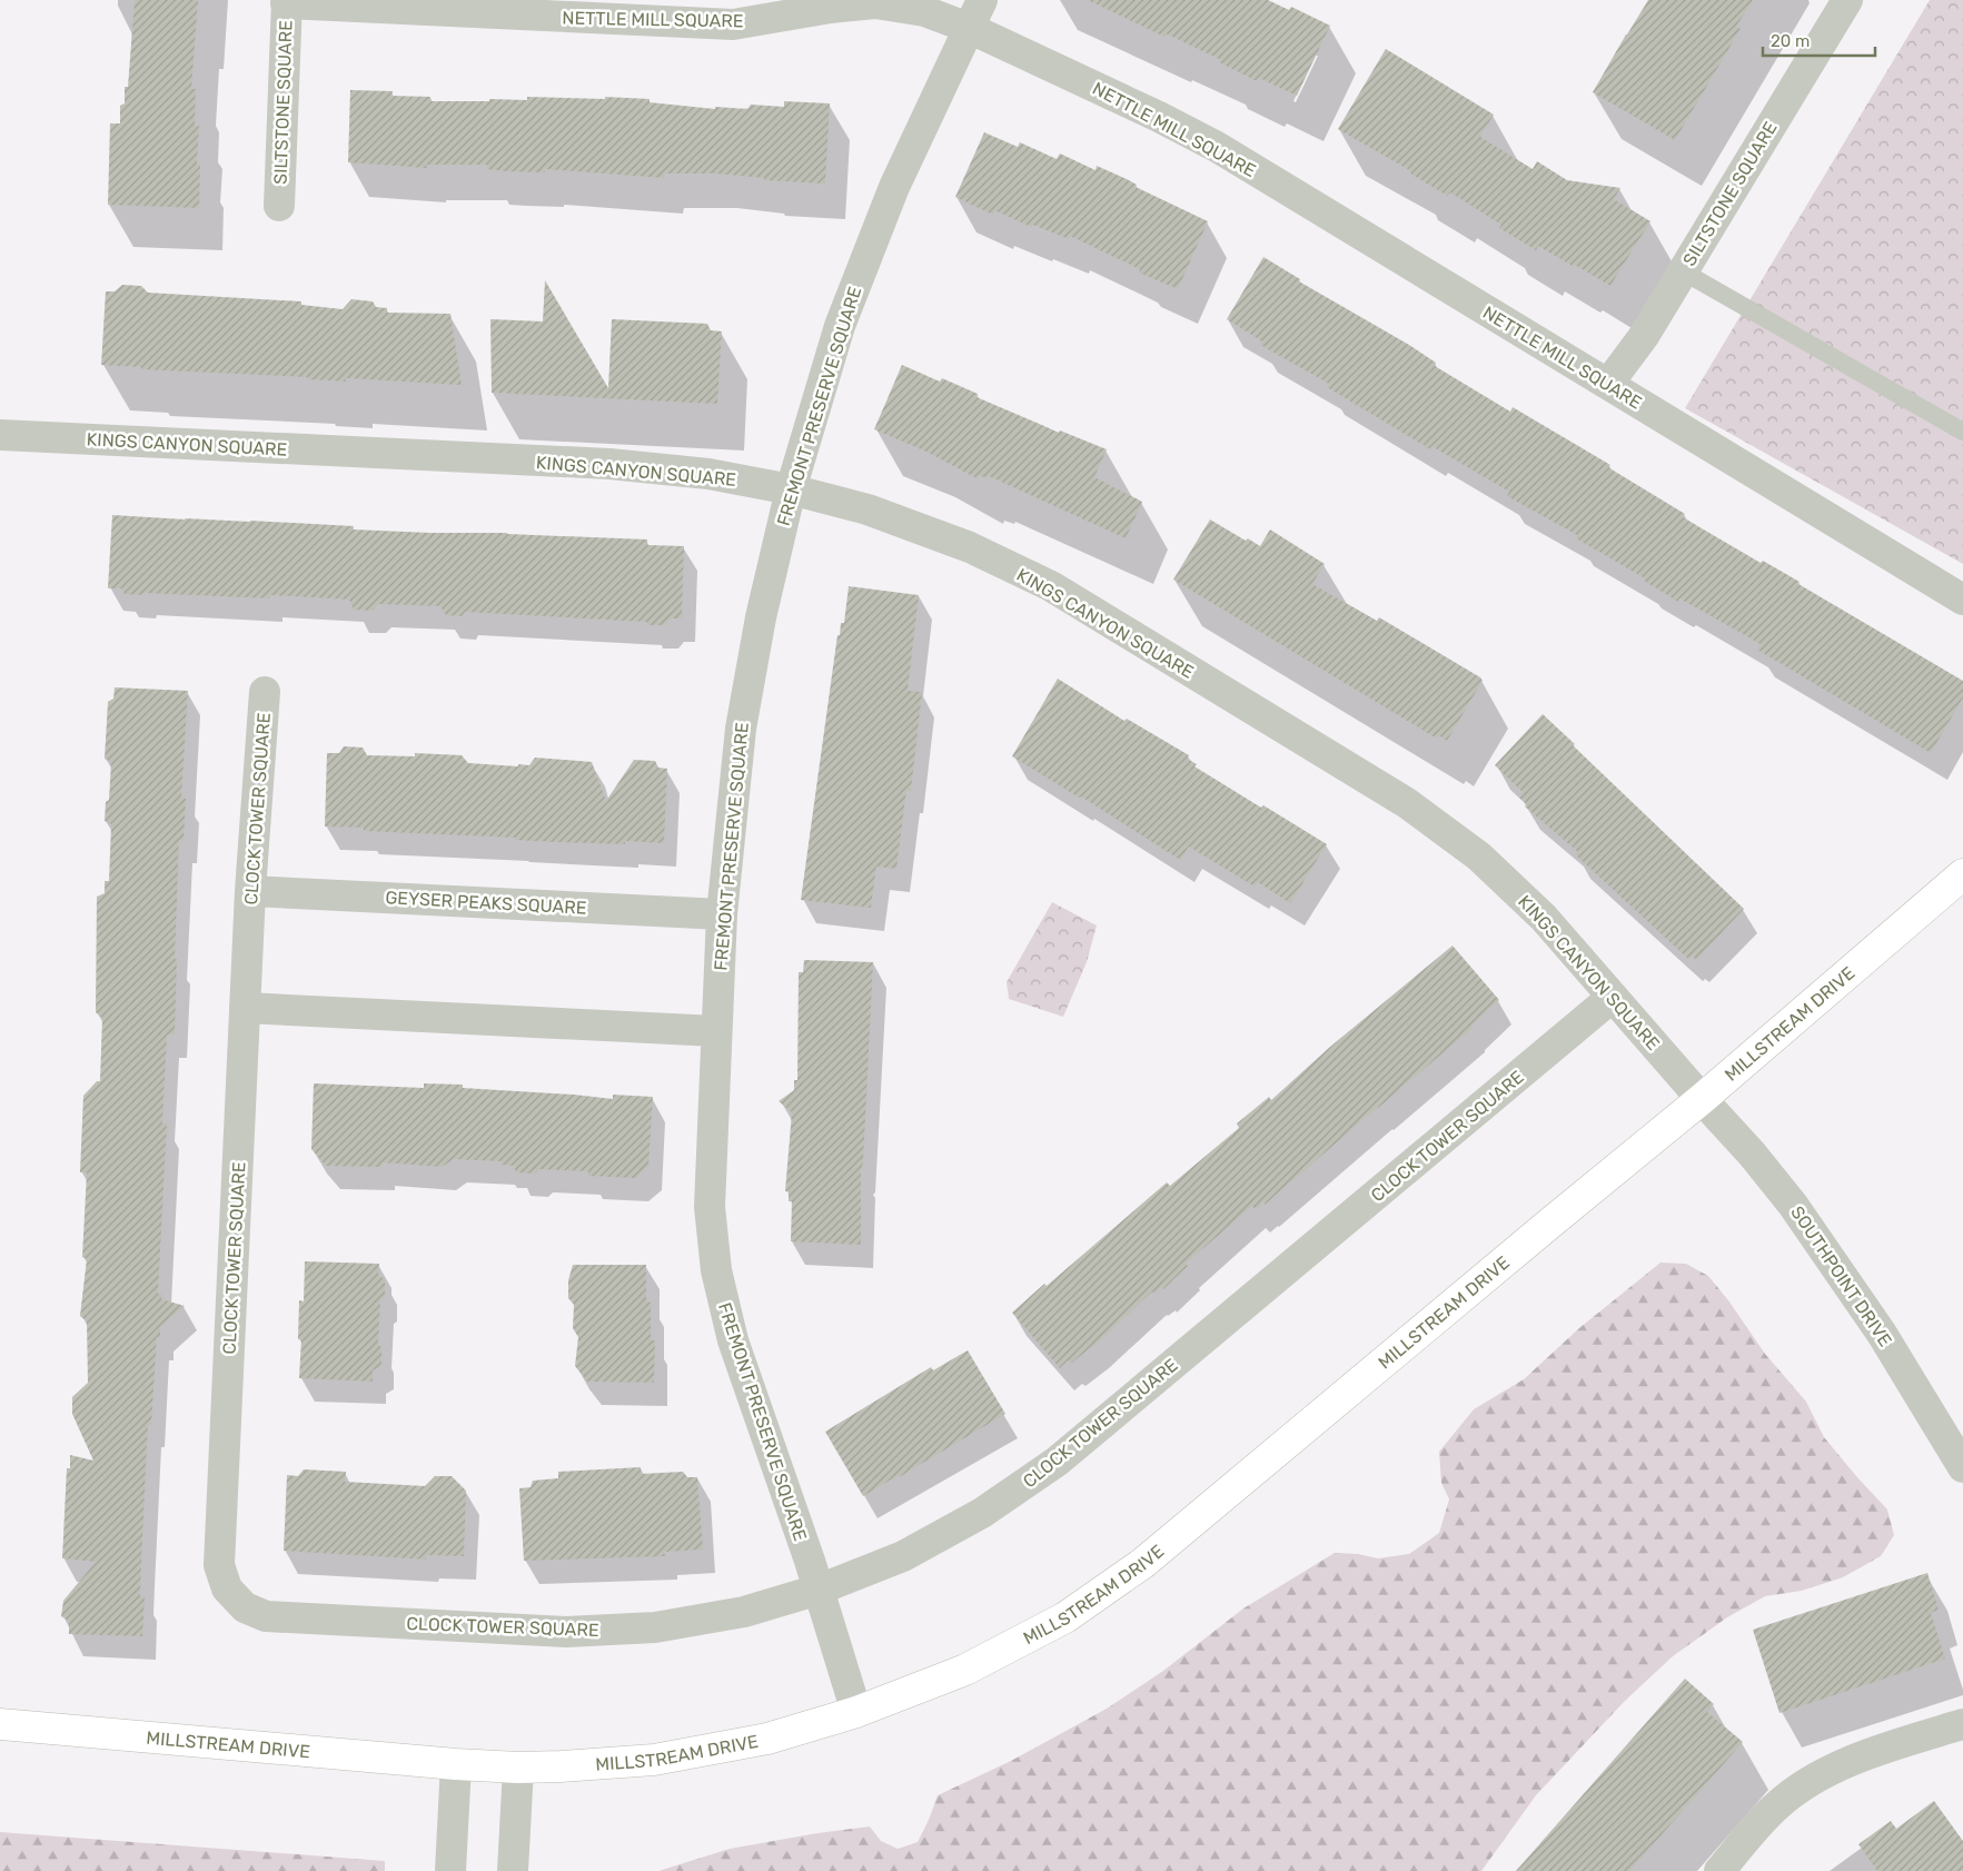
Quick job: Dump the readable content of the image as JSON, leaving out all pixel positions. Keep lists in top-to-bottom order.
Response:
{
  "streets": {
    "street": [
      "NETTLE MILL SQUARE",
      "SILTSTONE SQUARE",
      "FREMONT PRESERVE SQUARE",
      "KINGS CANYON SQUARE",
      "CLOCK TOWER SQUARE",
      "GEYSER PEAKS SQUARE",
      "MILLSTREAM DRIVE",
      "SOUTHPOINT DRIVE"
    ]
  },
  "crossings": [
    ["NETTLE MILL SQUARE", "SILTSTONE SQUARE"],
    ["NETTLE MILL SQUARE", "FREMONT PRESERVE SQUARE"],
    ["FREMONT PRESERVE SQUARE", "KINGS CANYON SQUARE"],
    ["FREMONT PRESERVE SQUARE", "CLOCK TOWER SQUARE"],
    ["FREMONT PRESERVE SQUARE", "GEYSER PEAKS SQUARE"],
    ["FREMONT PRESERVE SQUARE", "MILLSTREAM DRIVE"],
    ["KINGS CANYON SQUARE", "CLOCK TOWER SQUARE"],
    ["KINGS CANYON SQUARE", "MILLSTREAM DRIVE"],
    ["KINGS CANYON SQUARE", "SOUTHPOINT DRIVE"],
    ["CLOCK TOWER SQUARE", "GEYSER PEAKS SQUARE"],
    ["MILLSTREAM DRIVE", "SOUTHPOINT DRIVE"]
  ],
  "scale_bar": "20 m"
}
